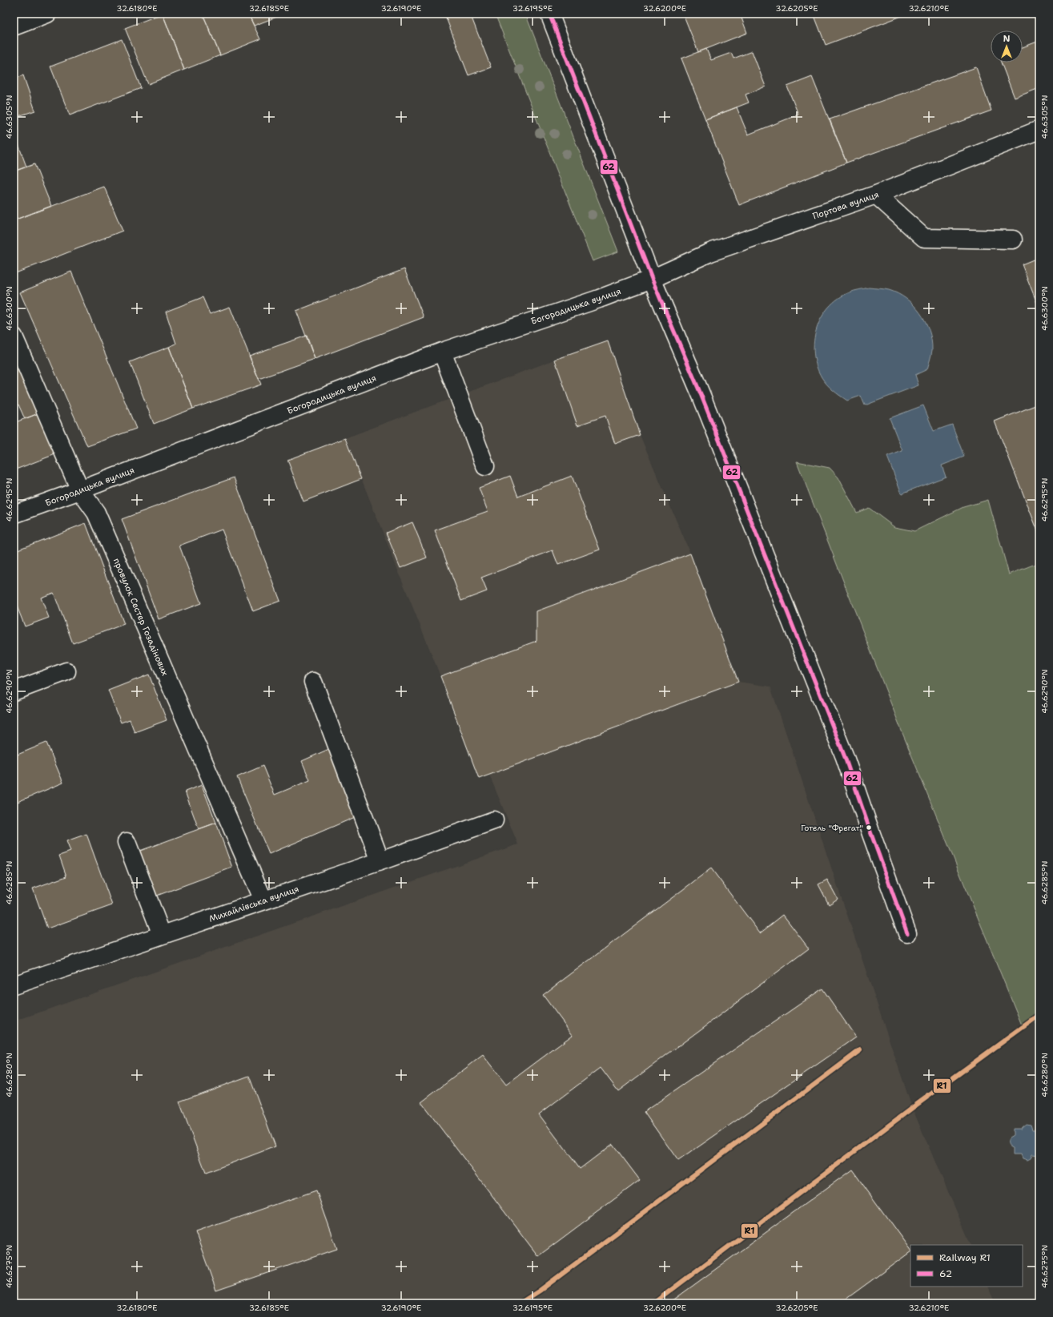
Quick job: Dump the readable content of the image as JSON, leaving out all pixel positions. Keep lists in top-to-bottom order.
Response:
{
  "streets": {
    "street": [
      "Портова вулиця",
      "Богородицька вулиця",
      "провулок Сестер Гозадінових",
      "Михайлівська вулиця"
    ]
  },
  "crossings": [
    ["Портова вулиця", "Богородицька вулиця"],
    ["Богородицька вулиця", "провулок Сестер Гозадінових"],
    ["провулок Сестер Гозадінових", "Михайлівська вулиця"]
  ],
  "places": ["Готель \"Фрегат\""],
  "lines": ["transit line 62", "rail line R1"],
  "legend": ["Railway R1", "62"],
  "north": "top",
  "coordinates": [
    "32.6180°E",
    "32.6185°E",
    "32.6190°E",
    "32.6195°E",
    "32.6200°E",
    "32.6205°E",
    "32.6210°E",
    "46.6305°N",
    "46.6300°N",
    "46.6295°N",
    "46.6290°N",
    "46.6285°N",
    "46.6280°N",
    "46.6275°N"
  ]
}
